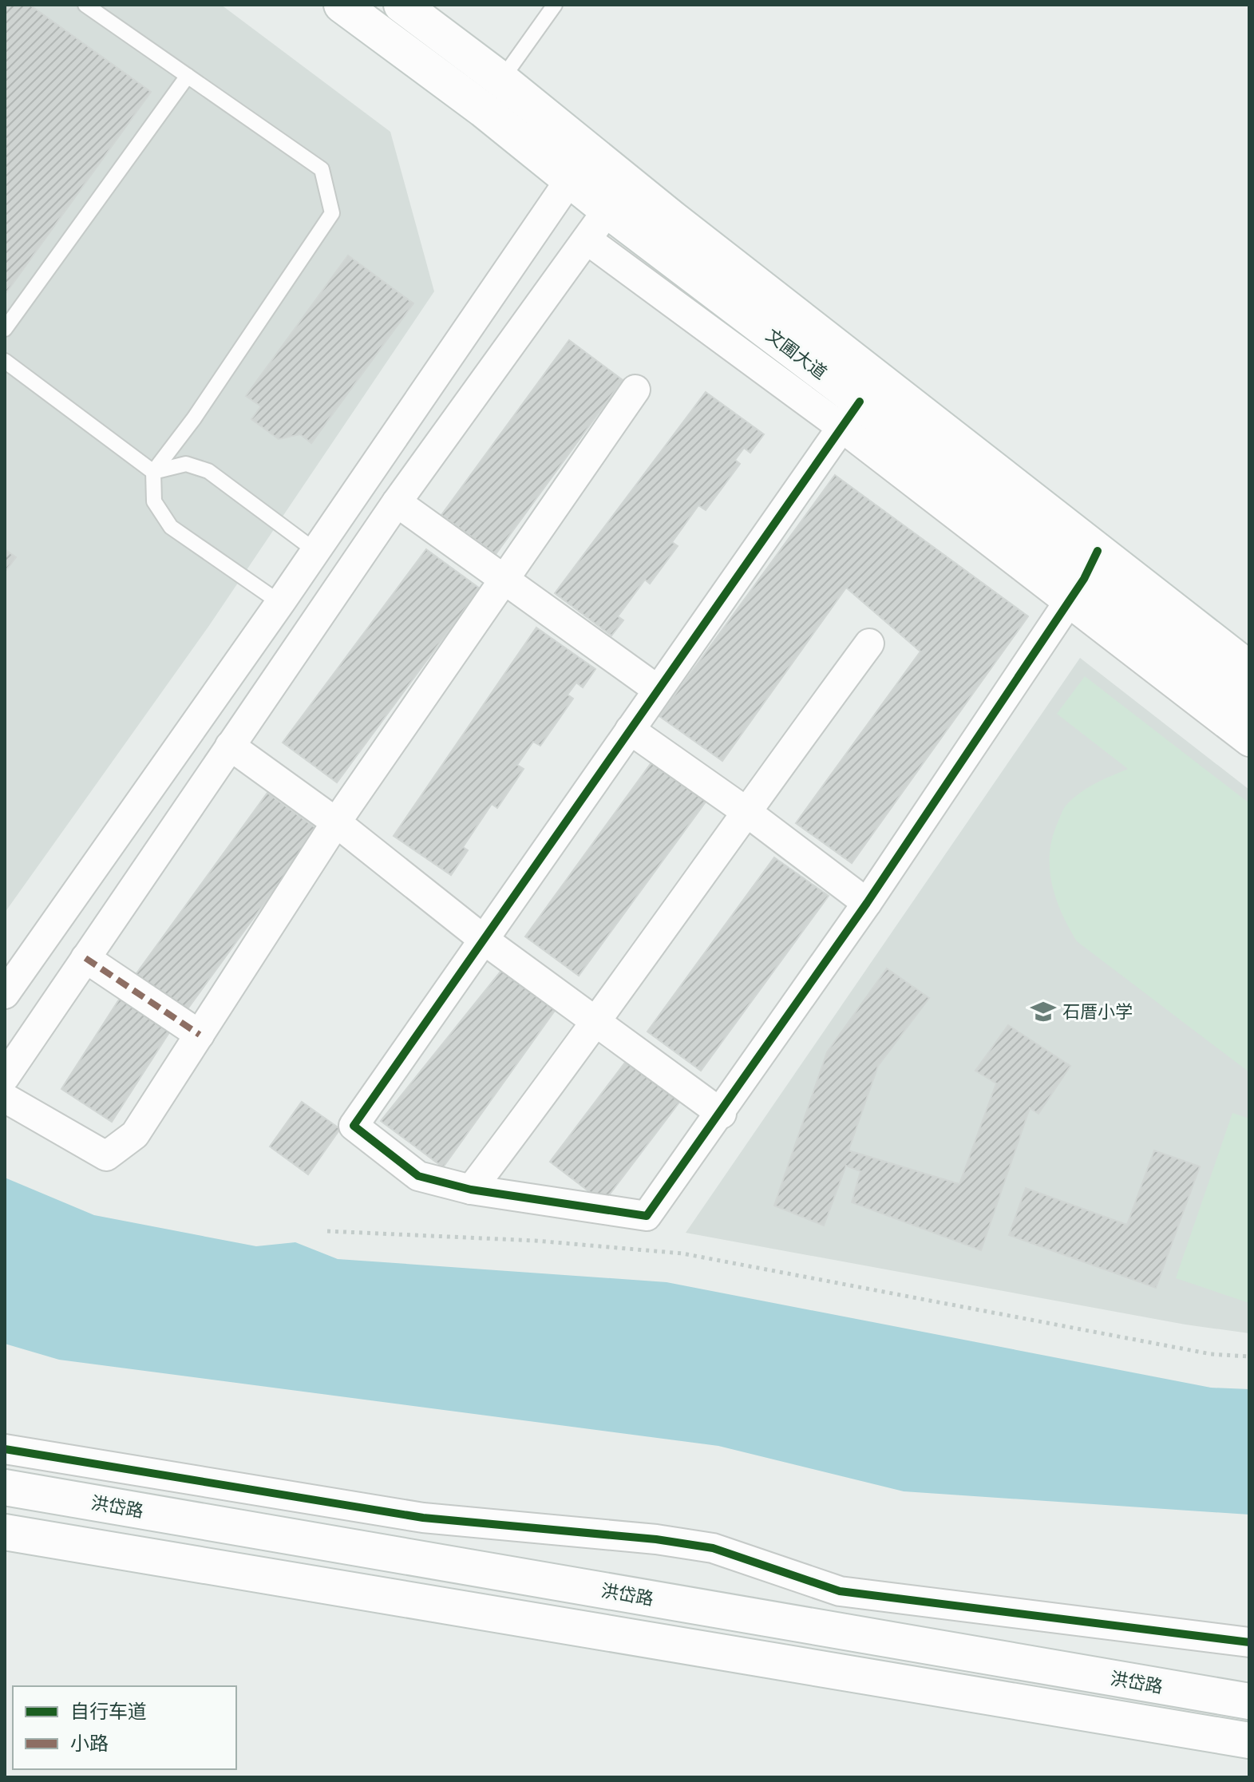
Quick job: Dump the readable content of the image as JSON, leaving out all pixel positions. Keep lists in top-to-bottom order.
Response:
{
  "streets": {
    "main road": ["文圃大道", "洪岱路"]
  },
  "places": {
    "school or university": ["石厝小学"]
  },
  "legend": ["自行车道", "小路"]
}
